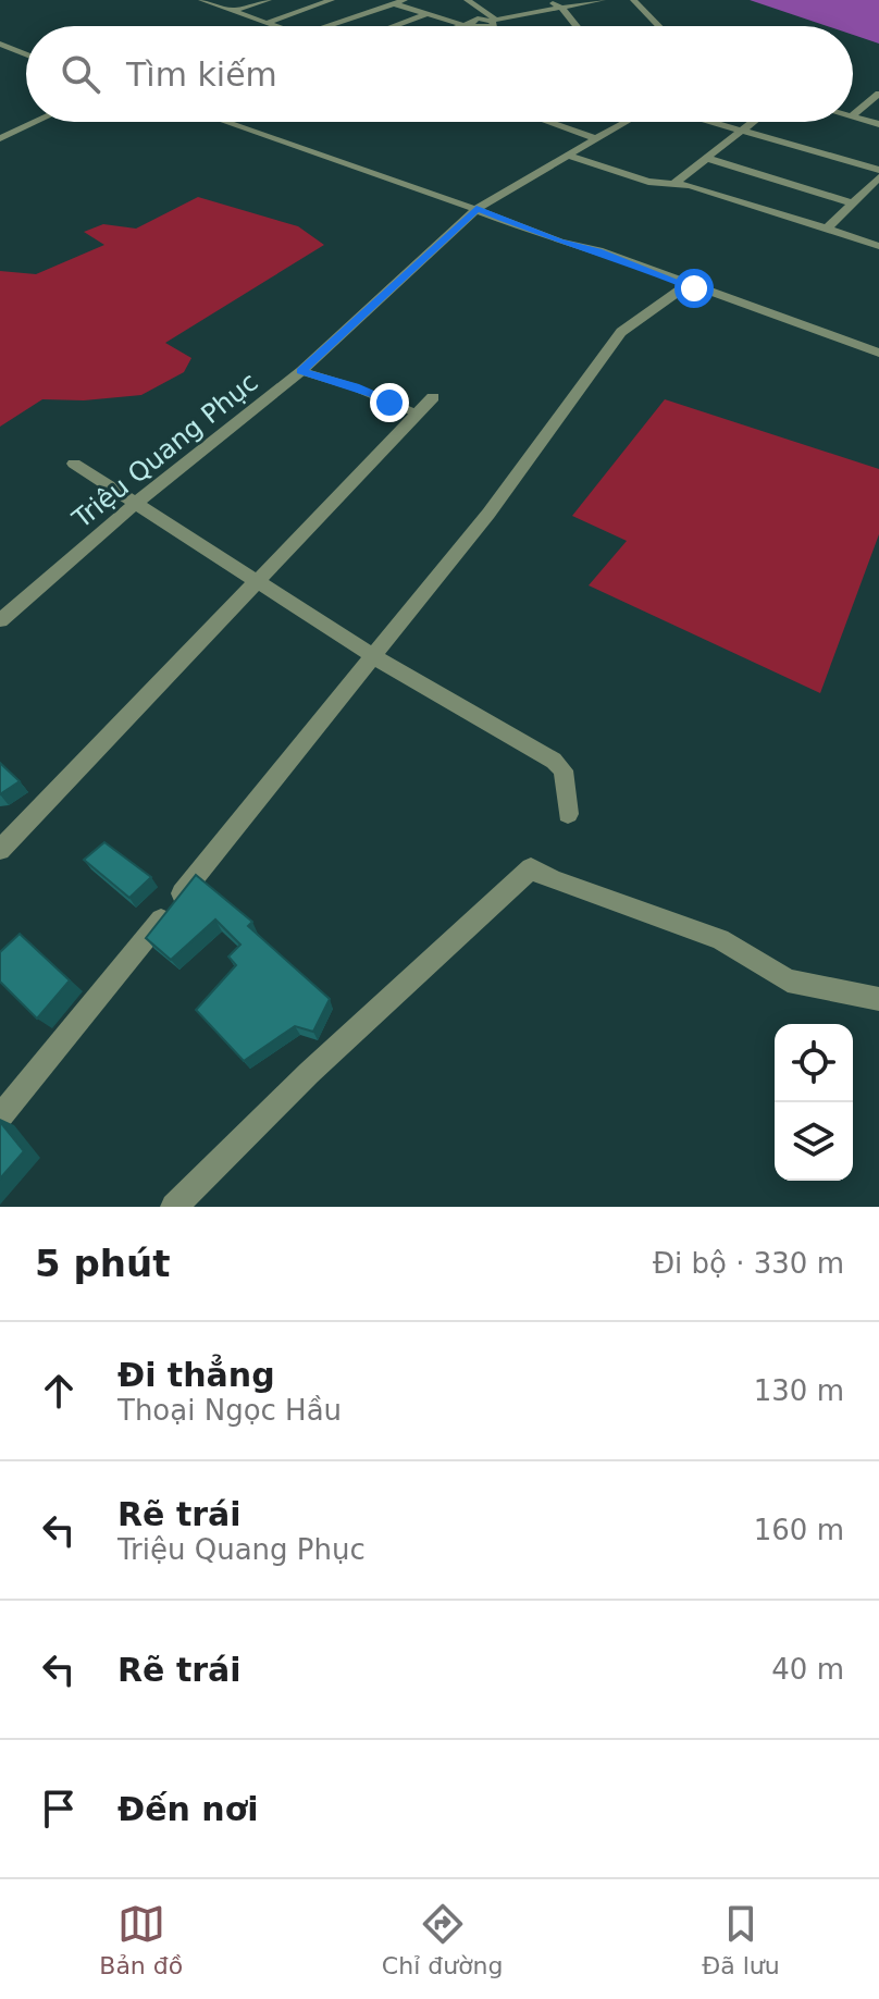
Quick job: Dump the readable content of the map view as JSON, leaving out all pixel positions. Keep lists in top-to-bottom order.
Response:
{
  "streets": {
    "street": ["Triệu Quang Phục"]
  },
  "page": {
    "search": "Tìm kiếm",
    "heading": ["5 phút", "Đi bộ · 330 m"],
    "list": [
      ["Đi thẳng", "Thoại Ngọc Hầu", "130 m"],
      ["Rẽ trái", "Triệu Quang Phục", "160 m"],
      ["Rẽ trái", "40 m"],
      "Đến nơi"
    ],
    "nav": ["Bản đồ", "Chỉ đường", "Đã lưu"]
  }
}
